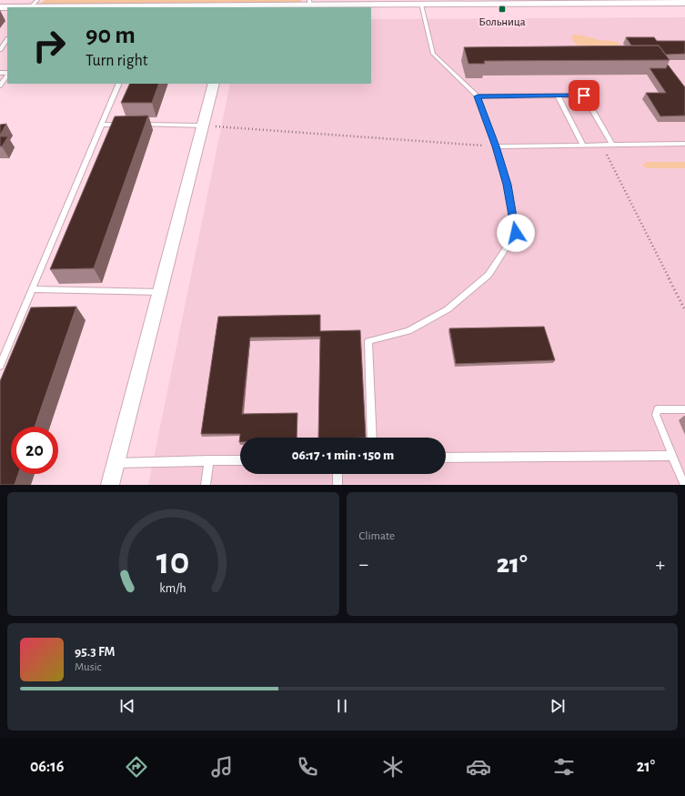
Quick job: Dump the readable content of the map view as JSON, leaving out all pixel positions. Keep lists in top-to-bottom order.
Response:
{
  "places": {
    "transit": ["Больница"]
  },
  "page": {
    "turn": ["90 m", "Turn right"],
    "limit": "20",
    "trip": "06:17 · 1 min · 150 m",
    "tile": "Climate",
    "heat": ["−", "21°", "+"],
    "song": ["95.3 FM", "Music"],
    "tabs": ["06:16", "21°"],
    "gauge": ["10", "km/h"]
  }
}
